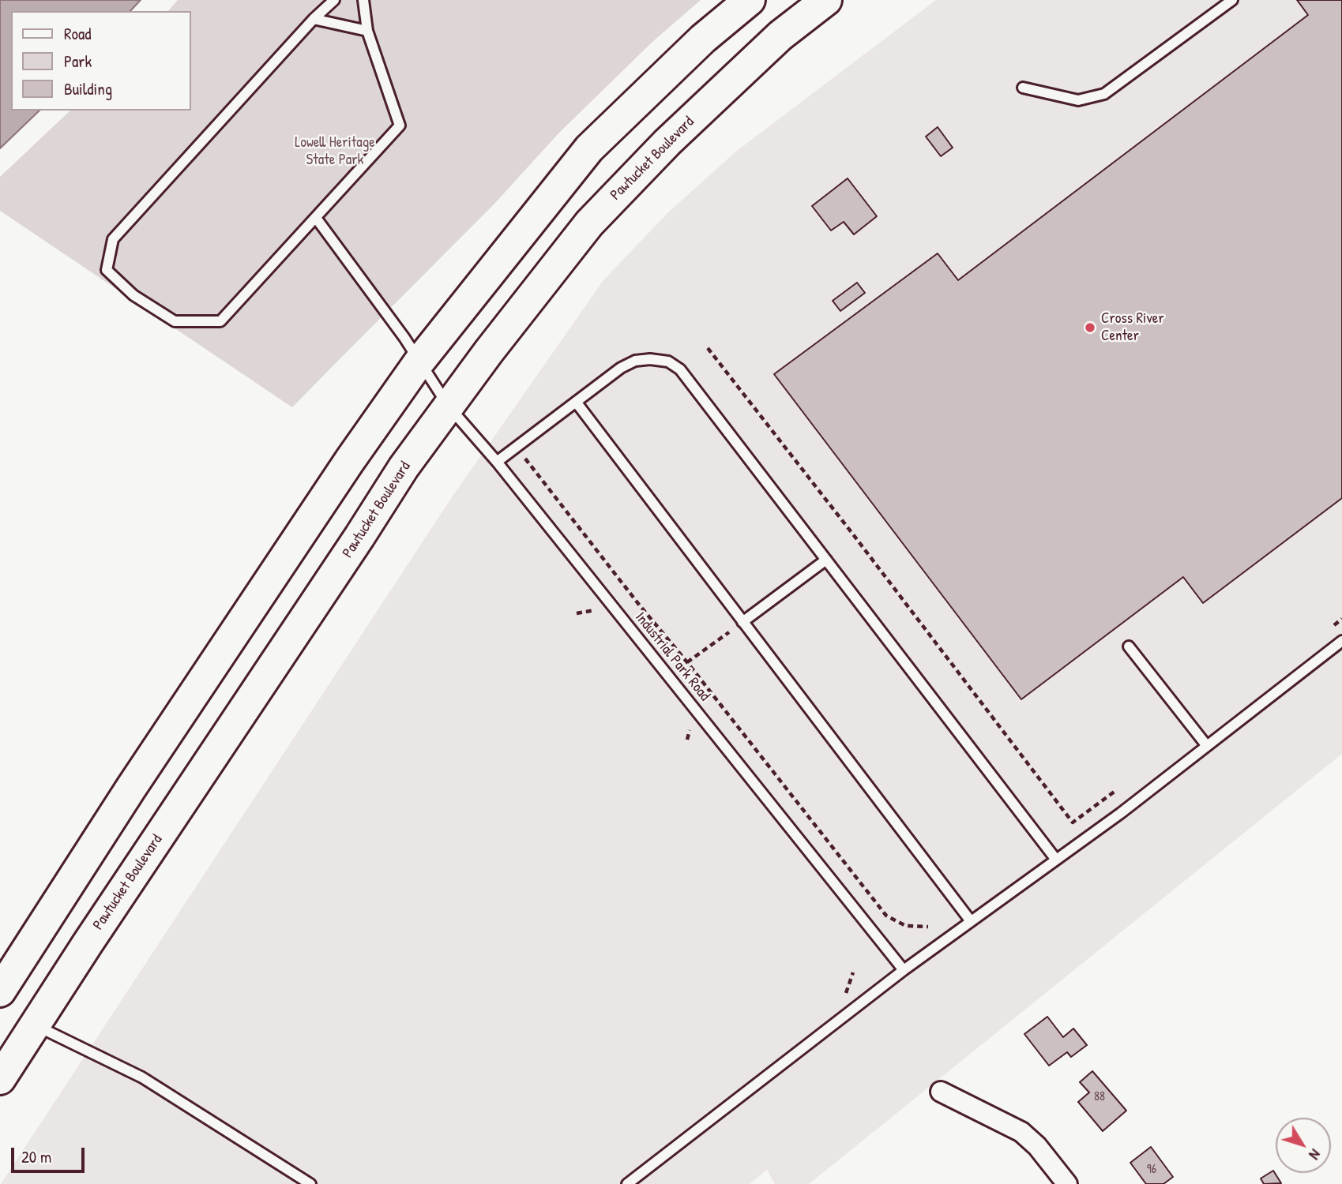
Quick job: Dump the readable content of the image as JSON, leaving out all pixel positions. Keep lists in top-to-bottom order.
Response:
{
  "streets": {
    "main road": ["Pawtucket Boulevard"],
    "lane": ["Industrial Park Road"]
  },
  "crossings": [
    ["Pawtucket Boulevard", "Industrial Park Road"]
  ],
  "parks": ["Lowell Heritage State Park"],
  "places": ["Cross River Center"],
  "house_numbers": ["88", "96"],
  "legend": ["Road", "Park", "Building"],
  "scale_bar": "20 m",
  "north": "bottom right"
}
